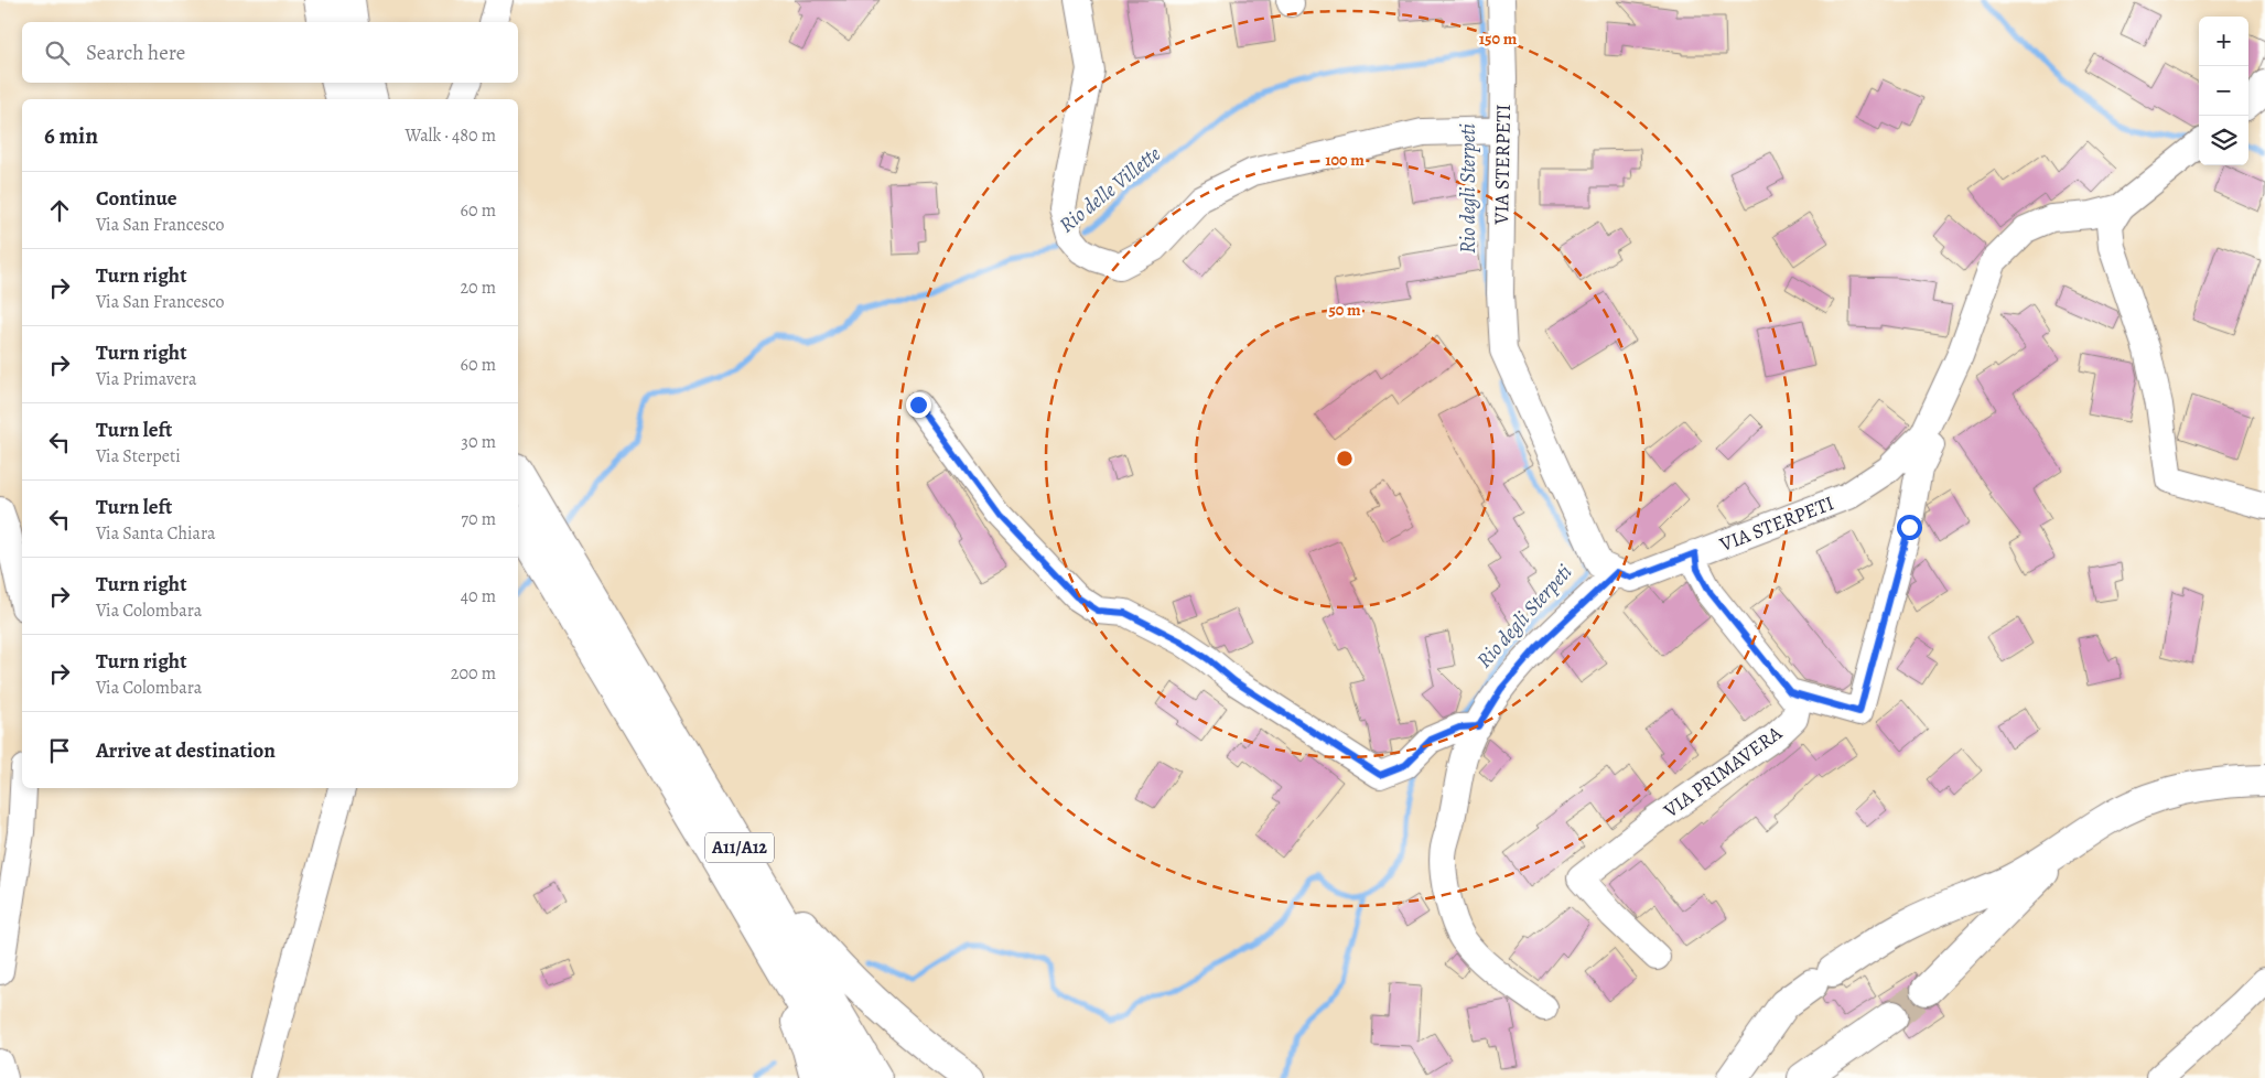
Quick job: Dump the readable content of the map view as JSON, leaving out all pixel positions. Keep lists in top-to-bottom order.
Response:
{
  "streets": {
    "highway": ["A11/A12"],
    "street": ["VIA STERPETI", "VIA PRIMAVERA"]
  },
  "crossings": [
    ["VIA STERPETI", "VIA PRIMAVERA"]
  ],
  "water": ["Rio degli Sterpeti", "Rio delle Villette"],
  "page": {
    "map_buttons": ["+", "−"],
    "search": "Search here",
    "heading": ["6 min", "Walk · 480 m"],
    "list": [
      ["Continue", "Via San Francesco", "60 m"],
      ["Turn right", "Via San Francesco", "20 m"],
      ["Turn right", "Via Primavera", "60 m"],
      ["Turn left", "Via Sterpeti", "30 m"],
      ["Turn left", "Via Santa Chiara", "70 m"],
      ["Turn right", "Via Colombara", "40 m"],
      ["Turn right", "Via Colombara", "200 m"],
      "Arrive at destination"
    ]
  },
  "rings": ["150 m", "100 m", "50 m"]
}
